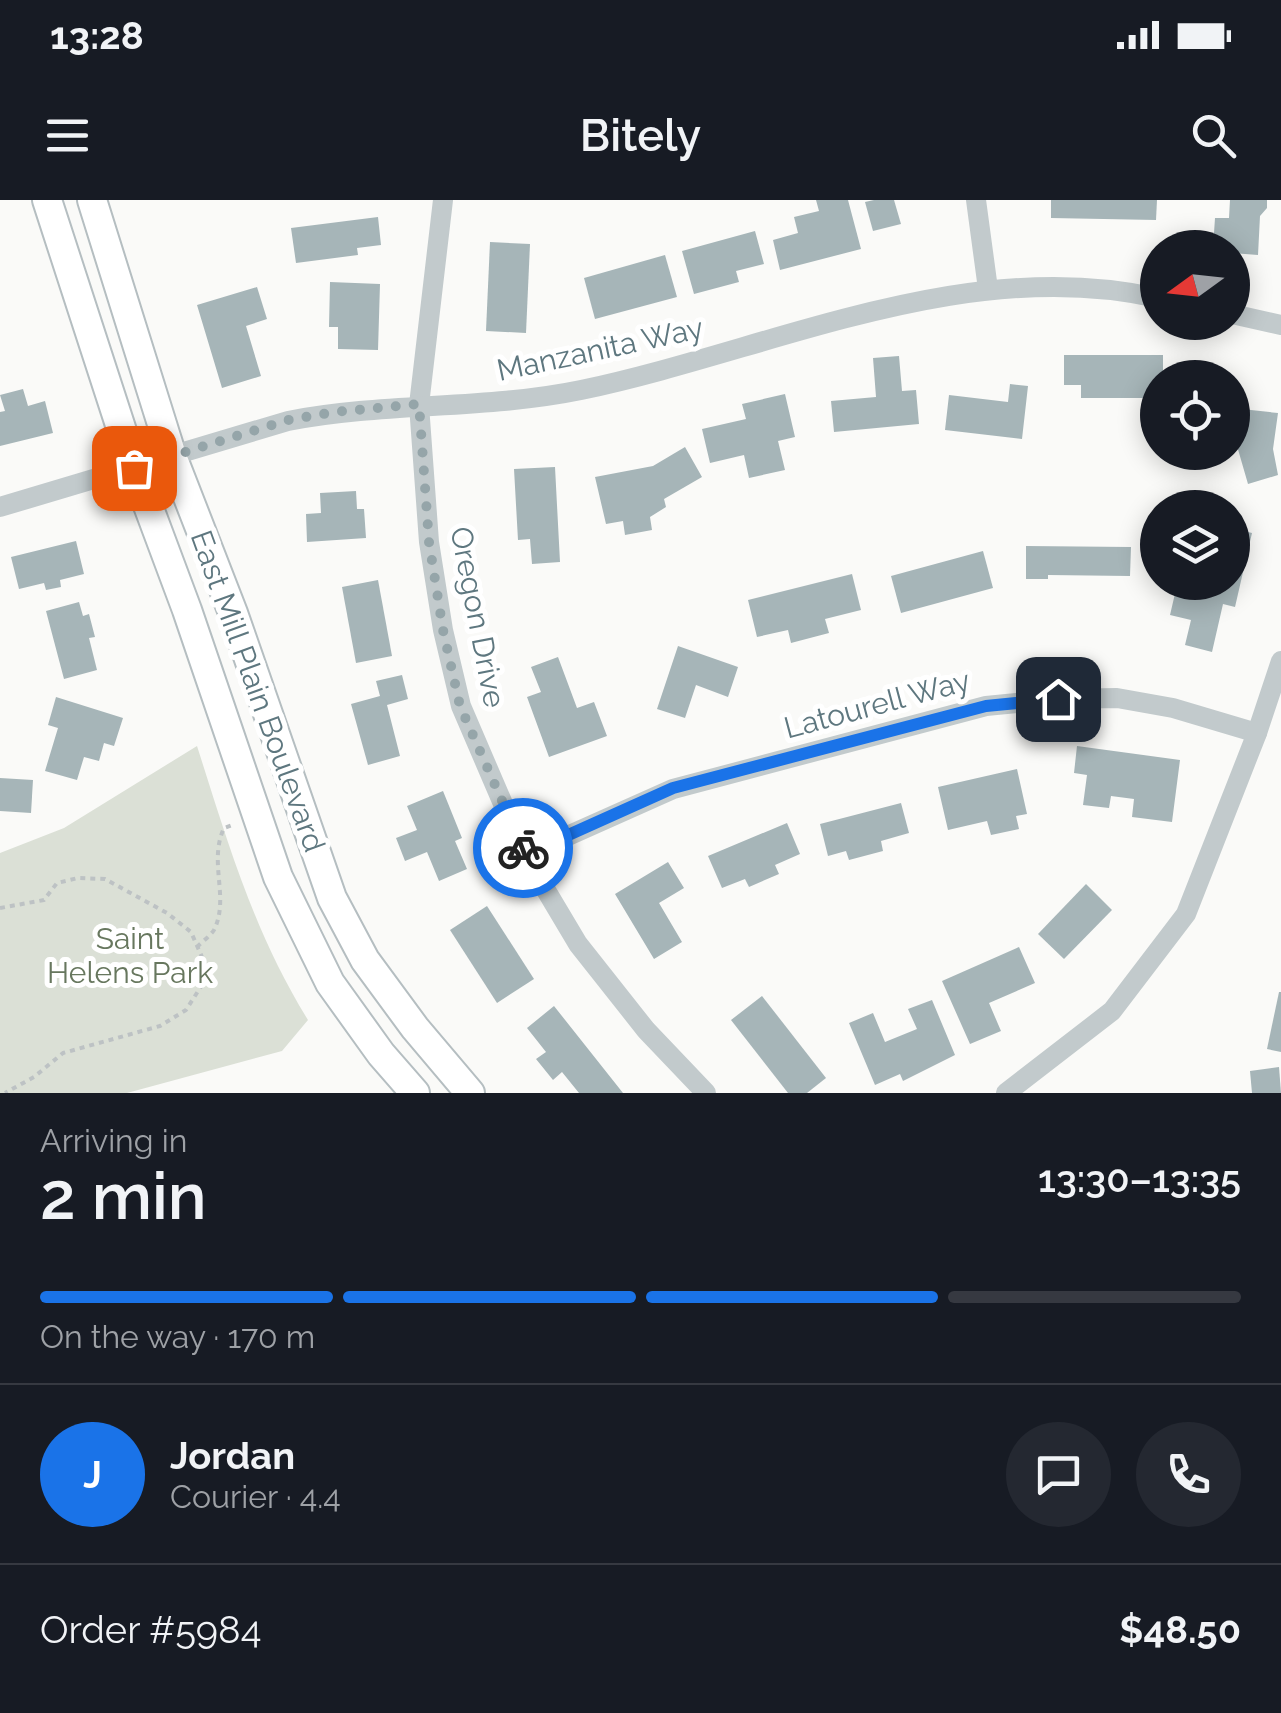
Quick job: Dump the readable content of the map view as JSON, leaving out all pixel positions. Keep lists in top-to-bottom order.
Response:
{
  "streets": {
    "main road": ["East Mill Plain Boulevard"],
    "street": ["Manzanita Way", "Oregon Drive", "Latourell Way"]
  },
  "crossings": [
    ["Manzanita Way", "Oregon Drive"],
    ["Manzanita Way", "East Mill Plain Boulevard"],
    ["Oregon Drive", "Latourell Way"]
  ],
  "parks": ["Saint Helens Park"],
  "north": "left",
  "page": {
    "status": "13:28",
    "header": "Bitely",
    "heading": ["2 min", "Arriving in", "13:30–13:35"],
    "panel": [
      "Jordan",
      "Courier · 4.4",
      "Order #5984",
      "$48.50"
    ],
    "bar": "On the way · 170 m",
    "round": "J"
  }
}
